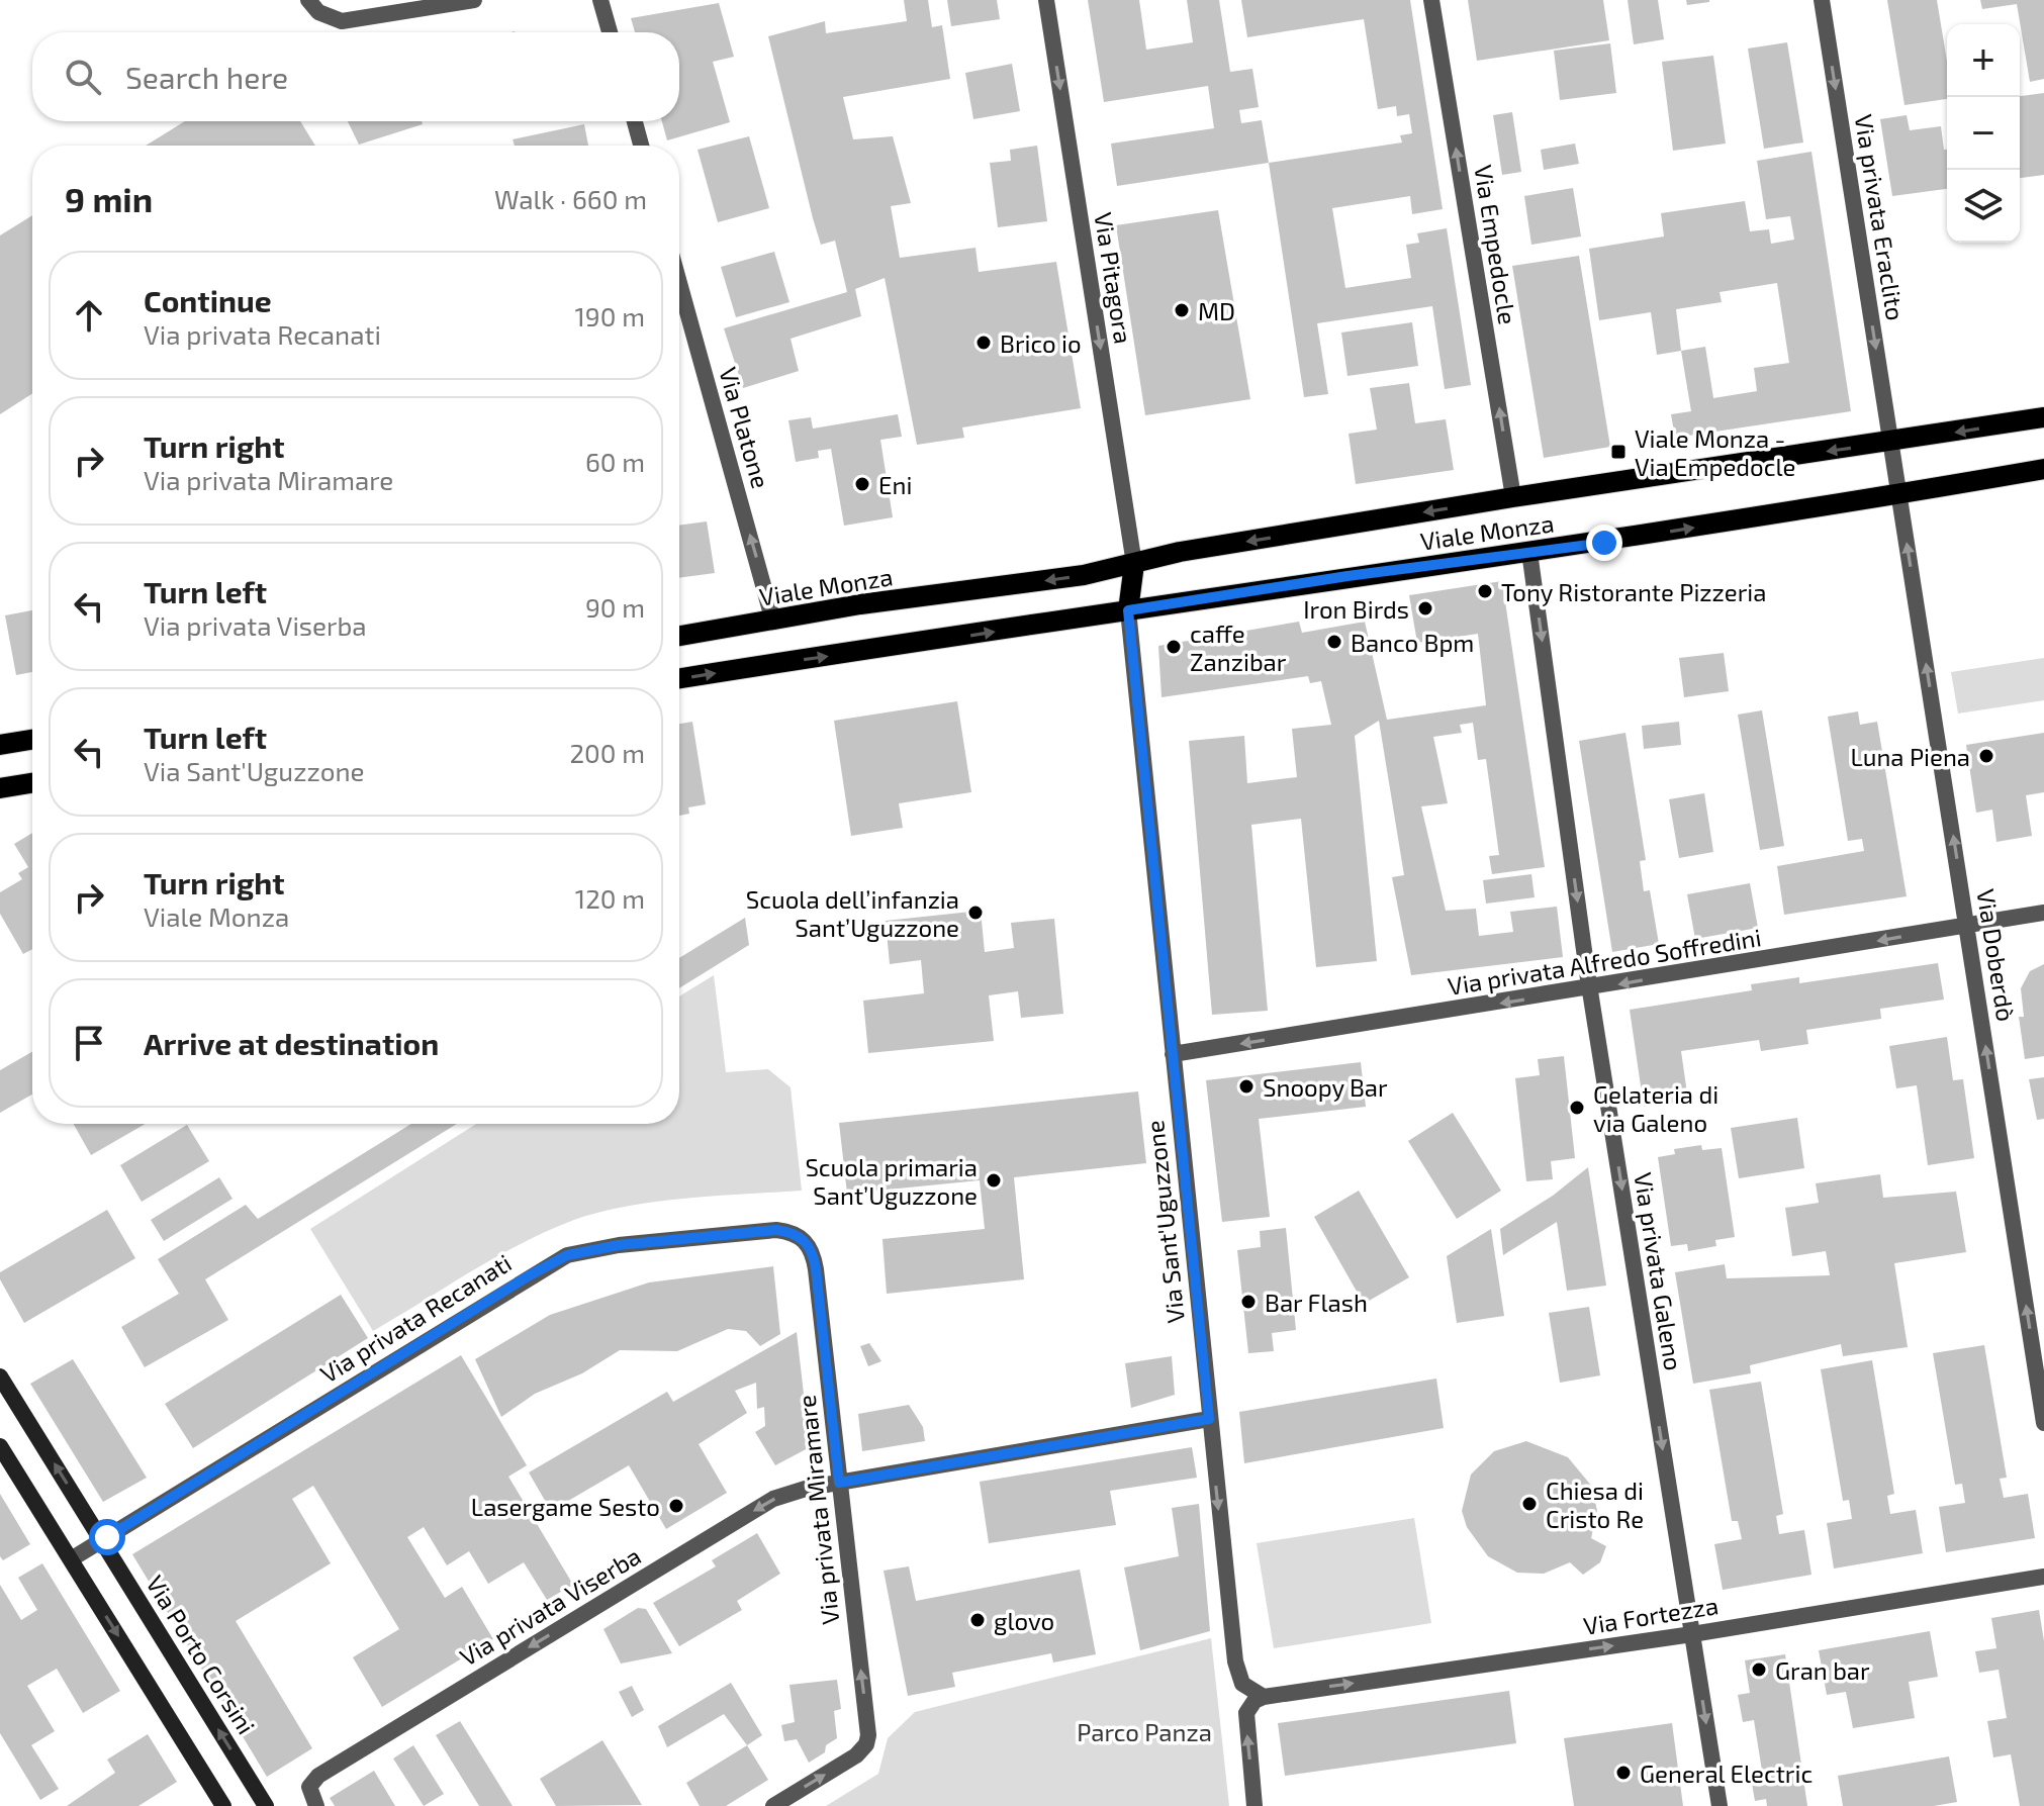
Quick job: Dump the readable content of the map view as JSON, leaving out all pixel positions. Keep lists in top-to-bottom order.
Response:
{
  "streets": {
    "main road": ["Viale Monza"],
    "street": [
      "Via privata Eraclito",
      "Via Empedocle",
      "Via Pitagora",
      "Via Platone",
      "Via Doberdò",
      "Via privata Alfredo Soffredini",
      "Via Sant'Uguzzone",
      "Via privata Galeno",
      "Via privata Recanati",
      "Via privata Miramare",
      "Via privata Viserba",
      "Via Fortezza",
      "Via Porto Corsini"
    ]
  },
  "crossings": [
    ["Via privata Eraclito", "Viale Monza"],
    ["Via Empedocle", "Viale Monza"],
    ["Via Pitagora", "Viale Monza"],
    ["Via Platone", "Viale Monza"],
    ["Viale Monza", "Via Doberdò"],
    ["Viale Monza", "Via Sant'Uguzzone"],
    ["Viale Monza", "Via privata Galeno"],
    ["Via Doberdò", "Via privata Alfredo Soffredini"],
    ["Via privata Alfredo Soffredini", "Via Sant'Uguzzone"],
    ["Via privata Alfredo Soffredini", "Via privata Galeno"],
    ["Via Sant'Uguzzone", "Via privata Viserba"],
    ["Via Sant'Uguzzone", "Via Fortezza"],
    ["Via privata Galeno", "Via Fortezza"],
    ["Via privata Recanati", "Via privata Miramare"],
    ["Via privata Recanati", "Via Porto Corsini"],
    ["Via privata Miramare", "Via privata Viserba"]
  ],
  "one_way": [
    "Via privata Eraclito",
    "Via Empedocle",
    "Via Pitagora",
    "Via Platone",
    "Via Doberdò",
    "Via privata Alfredo Soffredini",
    "Via privata Galeno",
    "Via privata Miramare",
    "Via privata Viserba",
    "Via Fortezza"
  ],
  "parks": ["Parco Panza"],
  "places": {
    "other": [
      "MD",
      "Brico io",
      "Eni",
      "Tony Ristorante Pizzeria",
      "Iron Birds",
      "Banco Bpm",
      "caffe Zanzibar",
      "Luna Piena",
      "Scuola dell’infanzia Sant’Uguzzone",
      "Snoopy Bar",
      "Gelateria di via Galeno",
      "Scuola primaria Sant’Uguzzone",
      "Bar Flash",
      "Chiesa di Cristo Re",
      "Lasergame Sesto",
      "glovo",
      "Gran bar",
      "General Electric"
    ],
    "transit": ["Viale Monza - Via Empedocle"]
  },
  "page": {
    "map_buttons": ["+", "−"],
    "search": "Search here",
    "heading": ["9 min", "Walk · 660 m"],
    "list": [
      ["Continue", "Via privata Recanati", "190 m"],
      ["Turn right", "Via privata Miramare", "60 m"],
      ["Turn left", "Via privata Viserba", "90 m"],
      ["Turn left", "Via Sant'Uguzzone", "200 m"],
      ["Turn right", "Viale Monza", "120 m"],
      "Arrive at destination"
    ]
  }
}
